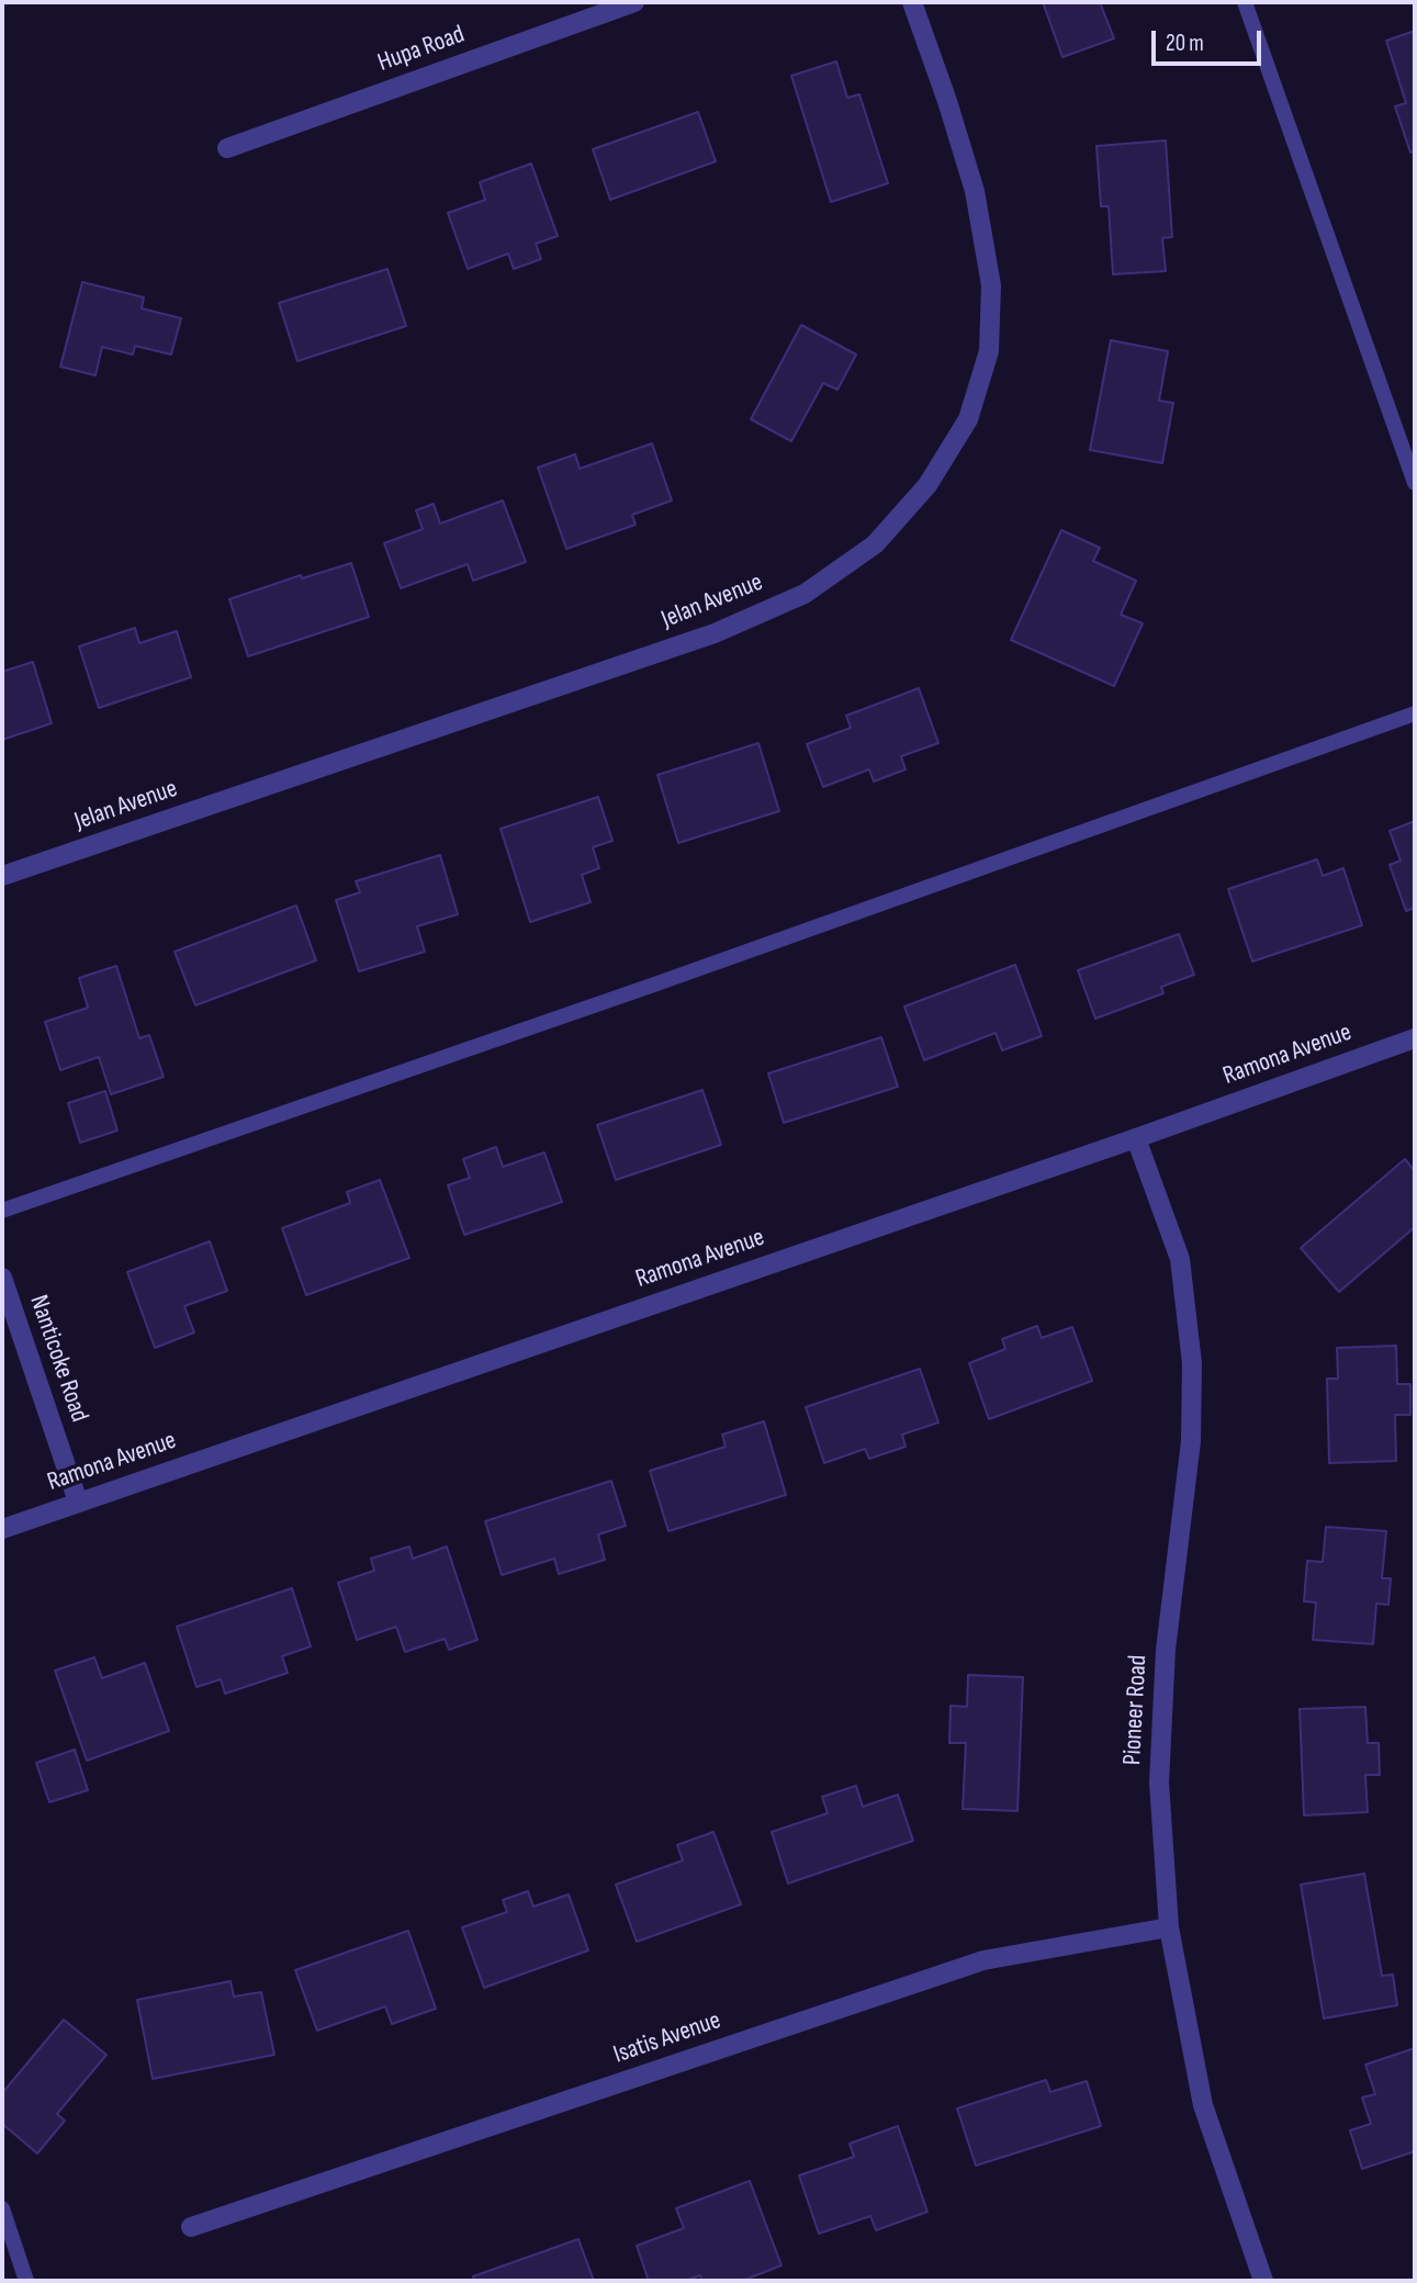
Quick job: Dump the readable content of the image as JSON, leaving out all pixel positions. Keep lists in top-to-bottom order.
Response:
{
  "streets": {
    "street": [
      "Hupa Road",
      "Jelan Avenue",
      "Ramona Avenue",
      "Nanticoke Road",
      "Pioneer Road",
      "Isatis Avenue"
    ]
  },
  "crossings": [
    ["Ramona Avenue", "Nanticoke Road"],
    ["Ramona Avenue", "Pioneer Road"],
    ["Pioneer Road", "Isatis Avenue"]
  ],
  "scale_bar": "20 m"
}
